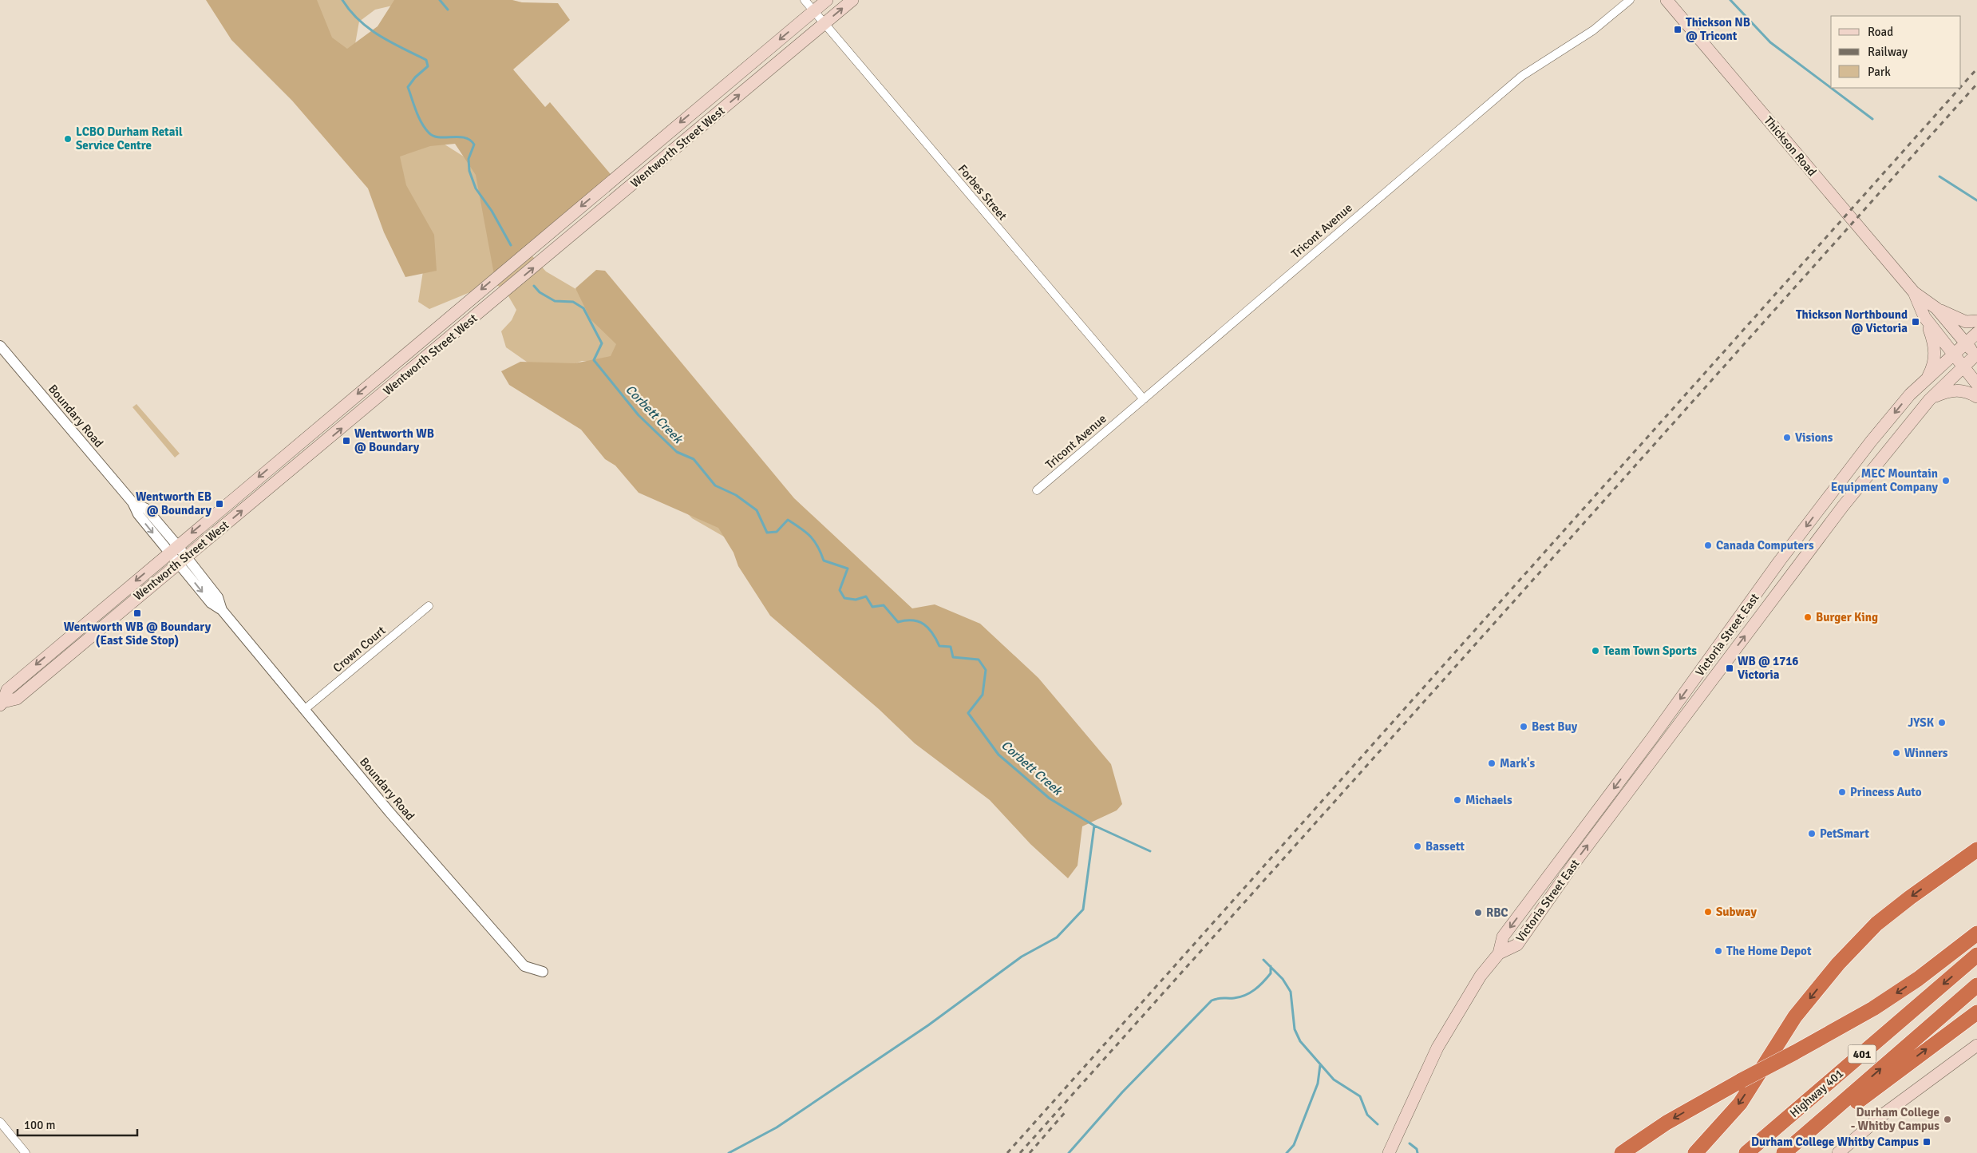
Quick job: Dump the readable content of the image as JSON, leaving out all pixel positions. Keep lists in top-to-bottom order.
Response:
{
  "streets": {
    "highway": ["401", "Highway 401"],
    "main road": ["Thickson Road", "Wentworth Street West", "Victoria Street East"],
    "street": [
      "Forbes Street",
      "Tricont Avenue",
      "Boundary Road",
      "Crown Court"
    ]
  },
  "crossings": [
    ["Thickson Road", "Victoria Street East"],
    ["Wentworth Street West", "Forbes Street"],
    ["Wentworth Street West", "Boundary Road"],
    ["Forbes Street", "Tricont Avenue"],
    ["Boundary Road", "Crown Court"]
  ],
  "water": ["Corbett Creek"],
  "places": {
    "transit": [
      "Thickson NB @ Tricont",
      "Thickson Northbound @ Victoria",
      "Wentworth WB @ Boundary",
      "Wentworth EB @ Boundary",
      "Wentworth WB @ Boundary (East Side Stop)",
      "WB @ 1716 Victoria",
      "Durham College Whitby Campus"
    ],
    "other": [
      "LCBO Durham Retail Service Centre",
      "Visions",
      "MEC Mountain Equipment Company",
      "Canada Computers",
      "Burger King",
      "Team Town Sports",
      "JYSK",
      "Best Buy",
      "Winners",
      "Mark's",
      "Princess Auto",
      "Michaels",
      "PetSmart",
      "Bassett",
      "Subway",
      "RBC",
      "The Home Depot",
      "Durham College - Whitby Campus"
    ]
  },
  "legend": ["Road", "Railway", "Park"],
  "scale_bar": "100 m"
}
